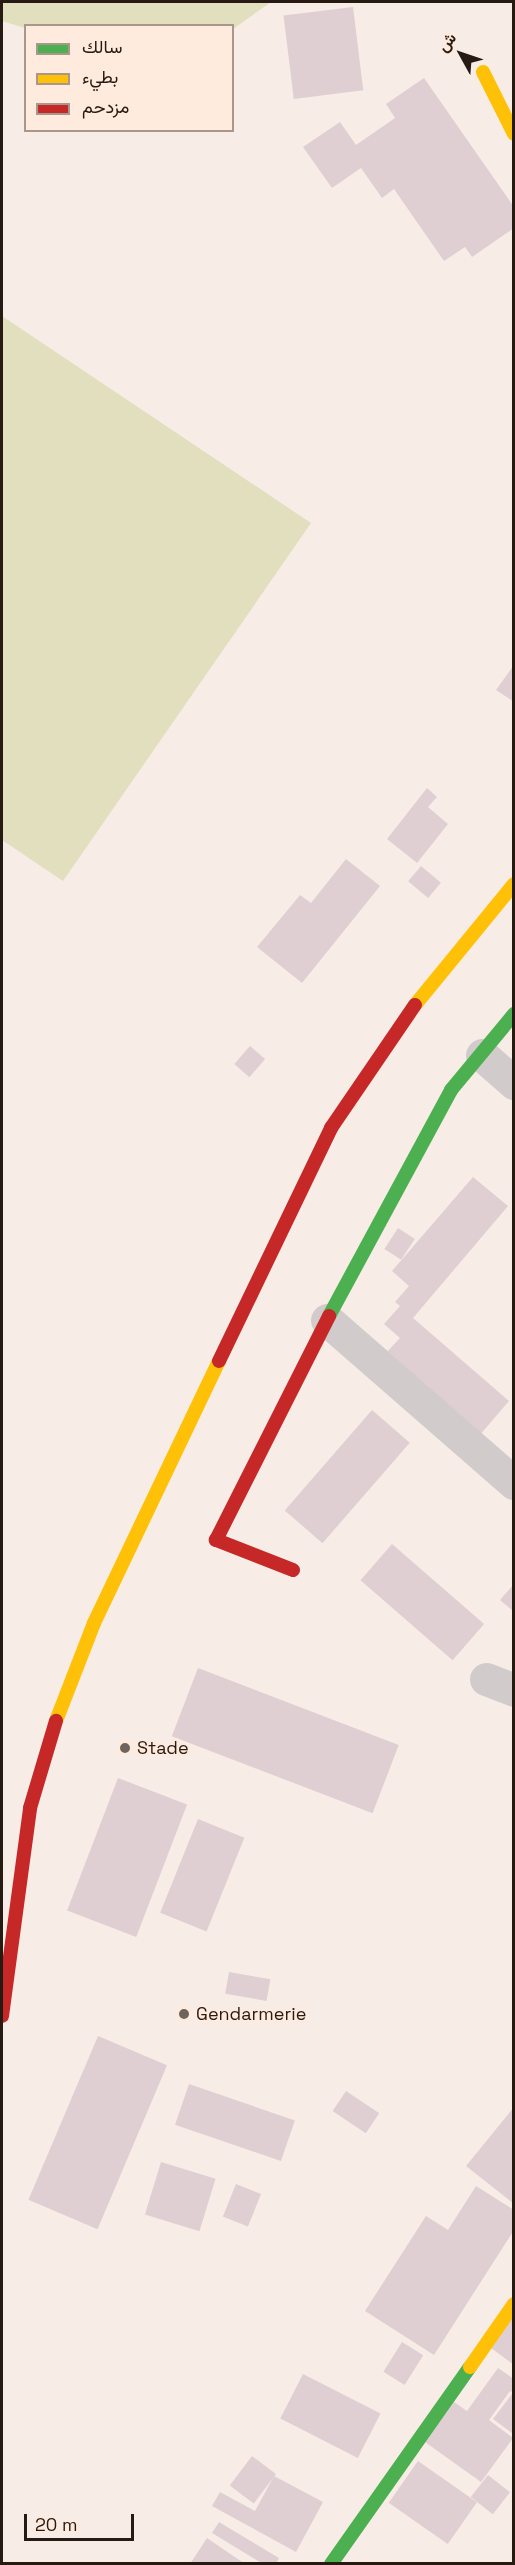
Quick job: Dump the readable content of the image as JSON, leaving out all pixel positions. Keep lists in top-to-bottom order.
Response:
{
  "places": ["Stade", "Gendarmerie"],
  "legend": ["سالك", "بطيء", "مزدحم"],
  "scale_bar": "20 m",
  "north": "top left"
}
